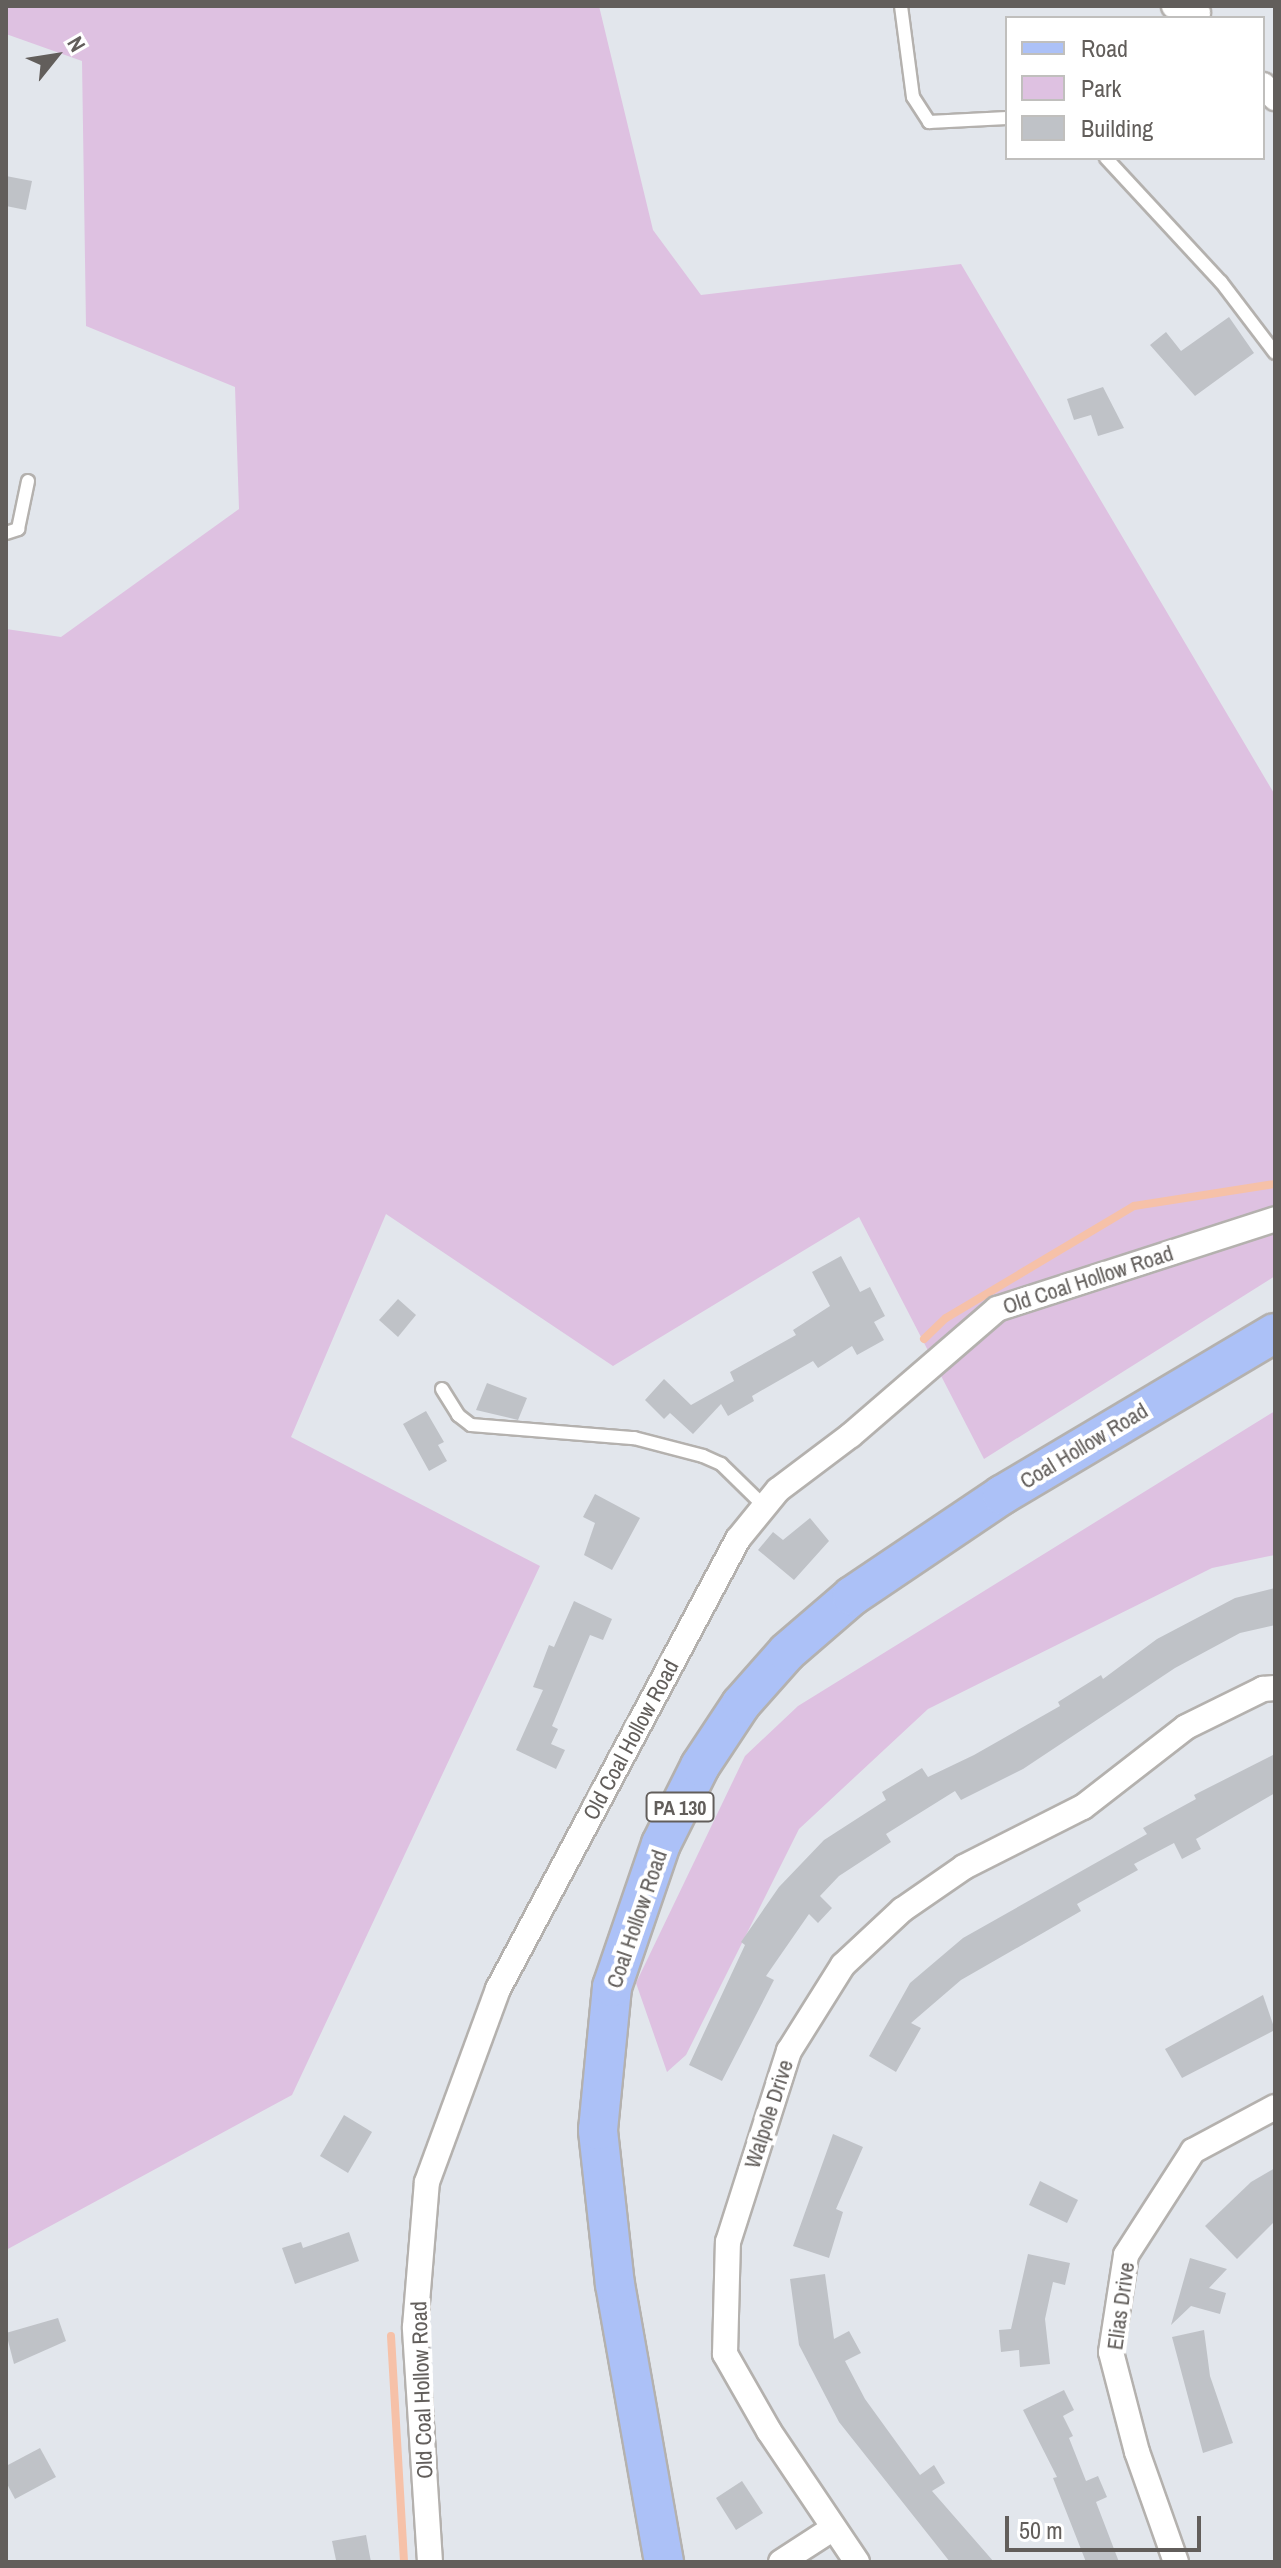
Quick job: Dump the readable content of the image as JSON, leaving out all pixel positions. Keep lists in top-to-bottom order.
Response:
{
  "streets": {
    "main road": ["Coal Hollow Road", "PA 130"],
    "street": ["Old Coal Hollow Road", "Walpole Drive", "Elias Drive"]
  },
  "legend": ["Road", "Park", "Building"],
  "scale_bar": "50 m",
  "north": "top right"
}
